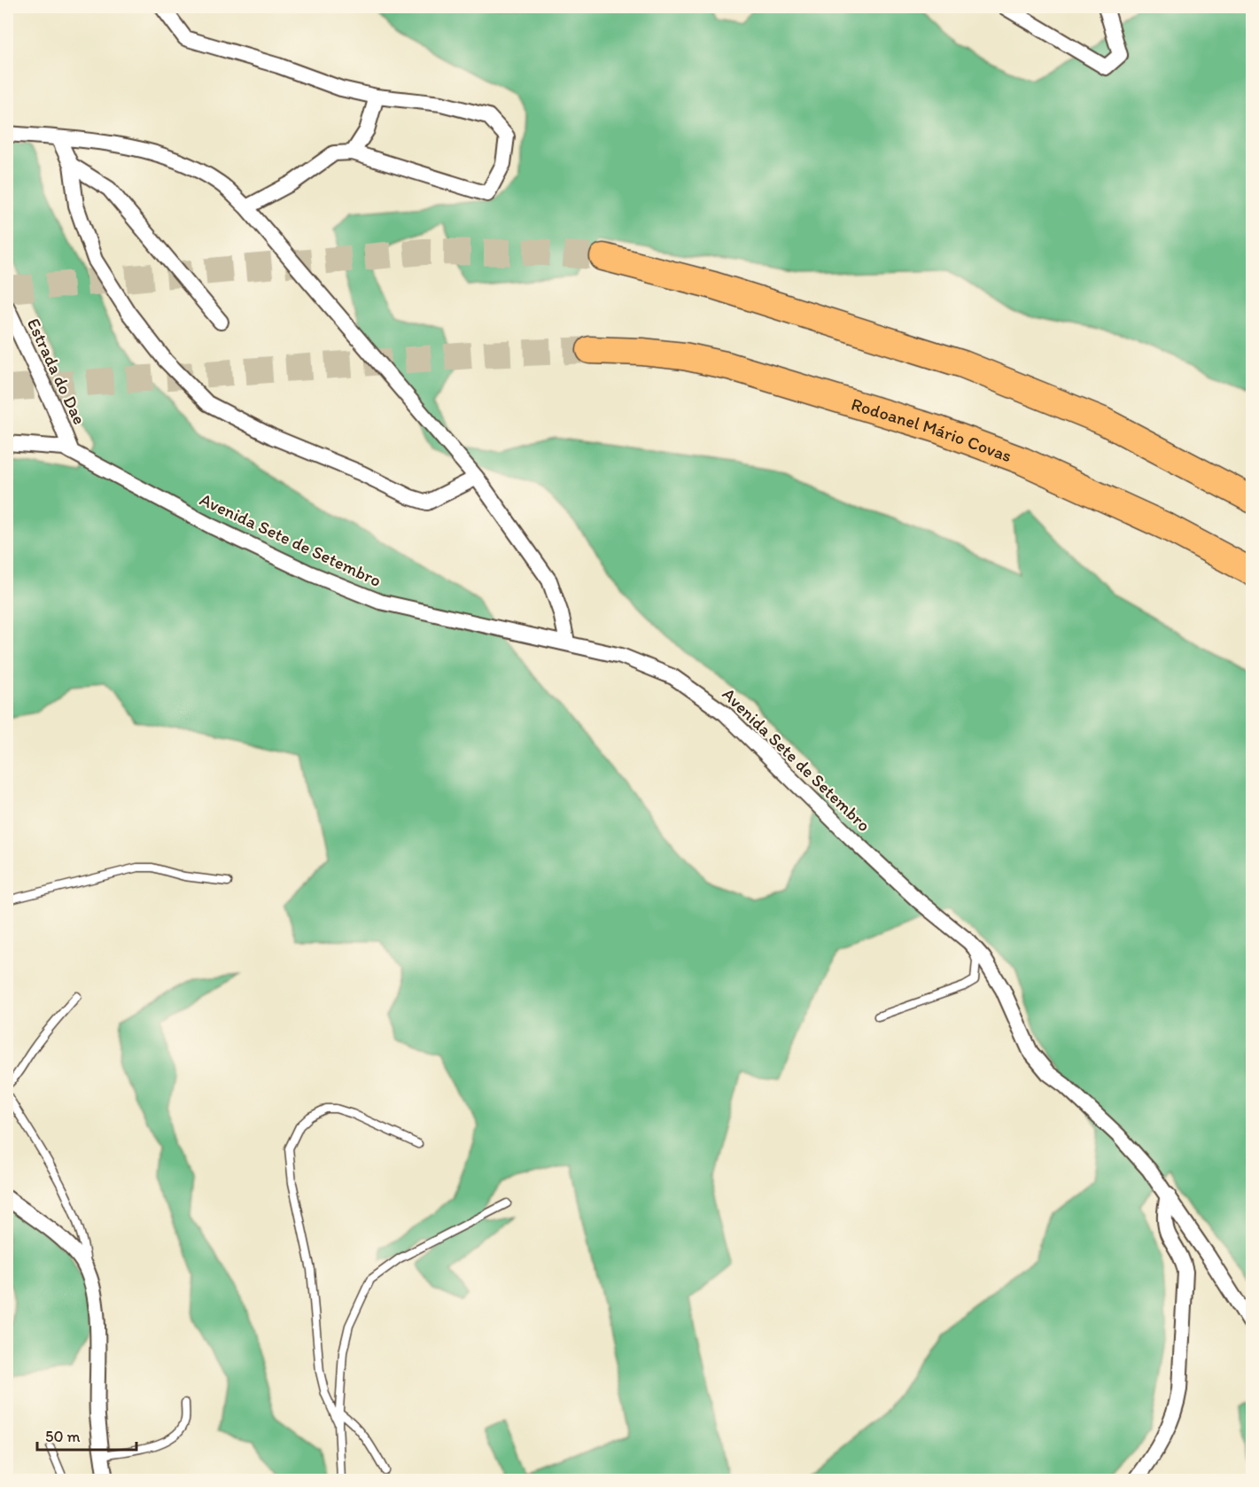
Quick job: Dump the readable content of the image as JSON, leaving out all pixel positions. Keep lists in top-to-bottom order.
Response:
{
  "streets": {
    "highway": ["Rodoanel Mário Covas"],
    "street": ["Estrada do Dae", "Avenida Sete de Setembro"]
  },
  "crossings": [
    ["Estrada do Dae", "Avenida Sete de Setembro"]
  ],
  "scale_bar": "50 m"
}
